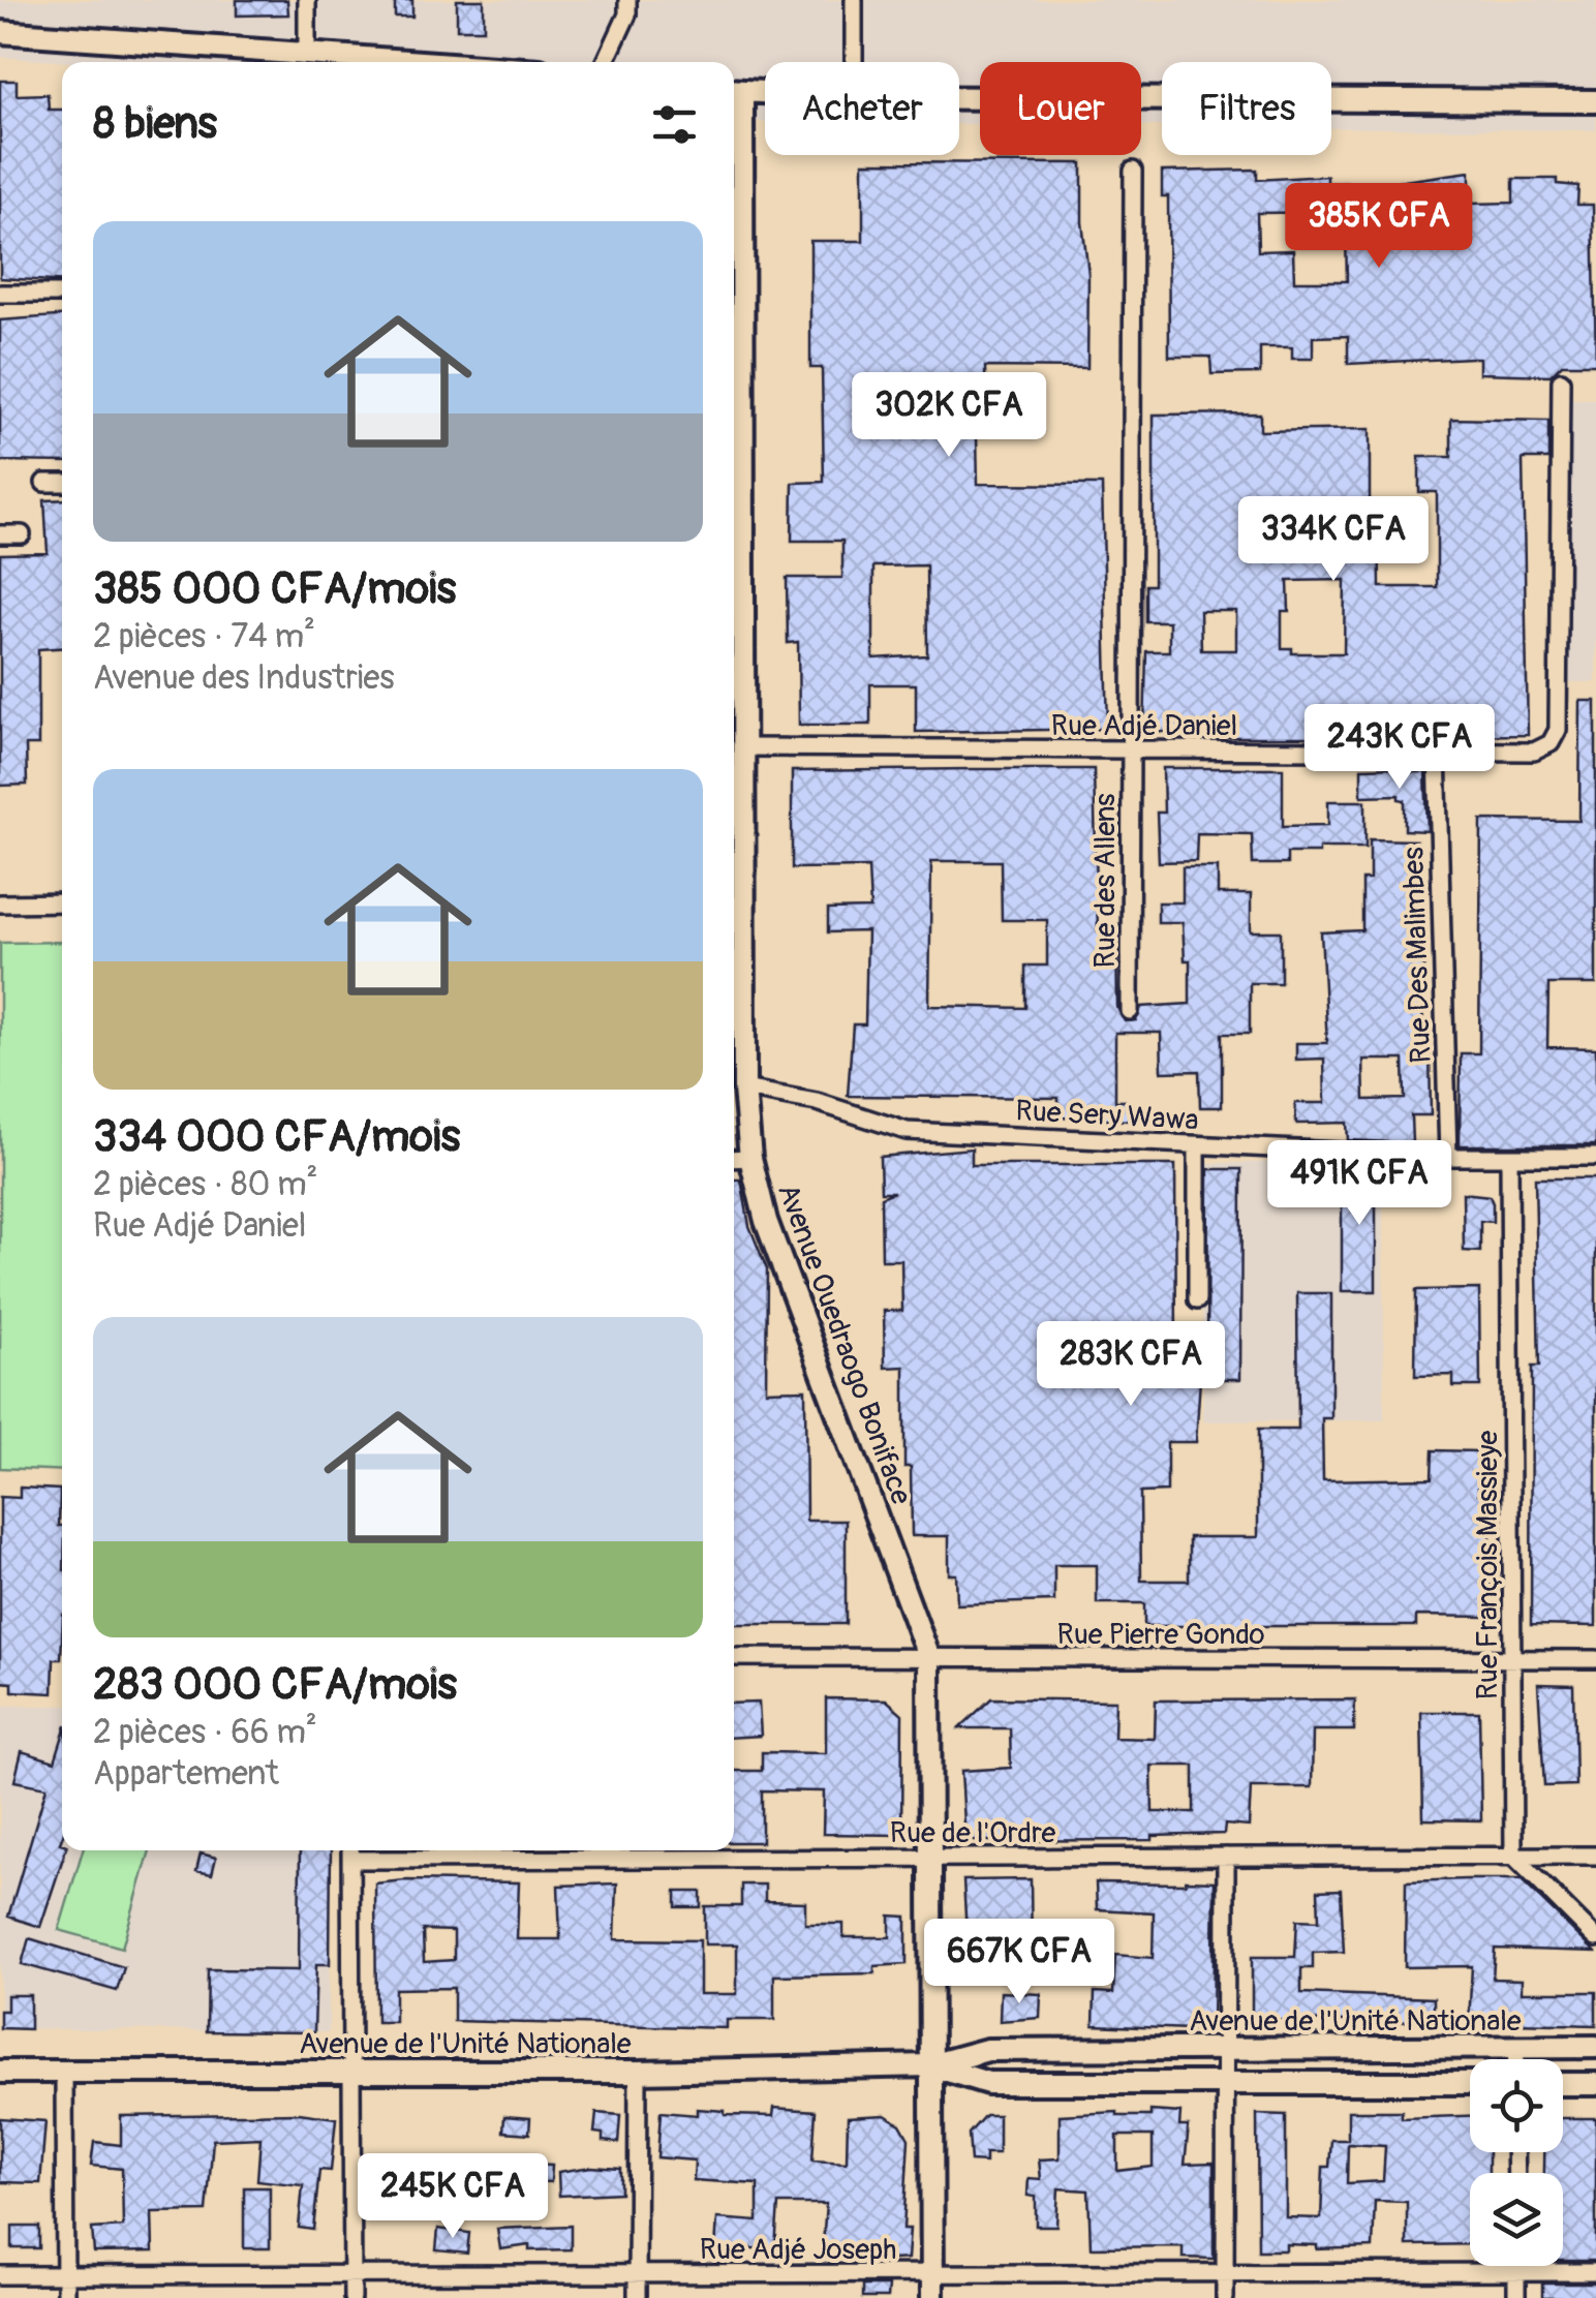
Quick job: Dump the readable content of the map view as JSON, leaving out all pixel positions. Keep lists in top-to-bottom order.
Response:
{
  "streets": {
    "street": [
      "Rue Adjé Daniel",
      "Rue des Allens",
      "Rue Des Malimbes",
      "Rue Sery Wawa",
      "Avenue Ouedraogo Boniface",
      "Rue François Massieye",
      "Rue Pierre Gondo",
      "Rue de l'Ordre",
      "Avenue de l'Unité Nationale",
      "Rue Adjé Joseph"
    ]
  },
  "crossings": [
    ["Rue Adjé Daniel", "Rue des Allens"],
    ["Rue Adjé Daniel", "Rue Des Malimbes"],
    ["Rue Adjé Daniel", "Avenue Ouedraogo Boniface"],
    ["Rue Des Malimbes", "Rue Sery Wawa"],
    ["Rue Sery Wawa", "Avenue Ouedraogo Boniface"],
    ["Rue Sery Wawa", "Rue François Massieye"],
    ["Avenue Ouedraogo Boniface", "Rue Pierre Gondo"],
    ["Avenue Ouedraogo Boniface", "Rue de l'Ordre"],
    ["Avenue Ouedraogo Boniface", "Avenue de l'Unité Nationale"],
    ["Avenue Ouedraogo Boniface", "Rue Adjé Joseph"],
    ["Rue François Massieye", "Rue Pierre Gondo"],
    ["Rue François Massieye", "Rue de l'Ordre"]
  ],
  "page": {
    "chip": ["Acheter", "Louer", "Filtres"],
    "heading": "8 biens",
    "price": [
      "385K CFA",
      "302K CFA",
      "334K CFA",
      "243K CFA",
      "491K CFA",
      "283K CFA",
      "667K CFA",
      "245K CFA"
    ],
    "list": [
      {
        "name": "385 000 CFA/mois",
        "note": "2 pièces · 74 m² · Avenue des Industries"
      },
      {
        "name": "334 000 CFA/mois",
        "note": "2 pièces · 80 m² · Rue Adjé Daniel"
      },
      {
        "name": "283 000 CFA/mois",
        "note": "2 pièces · 66 m² · Appartement"
      }
    ]
  }
}
